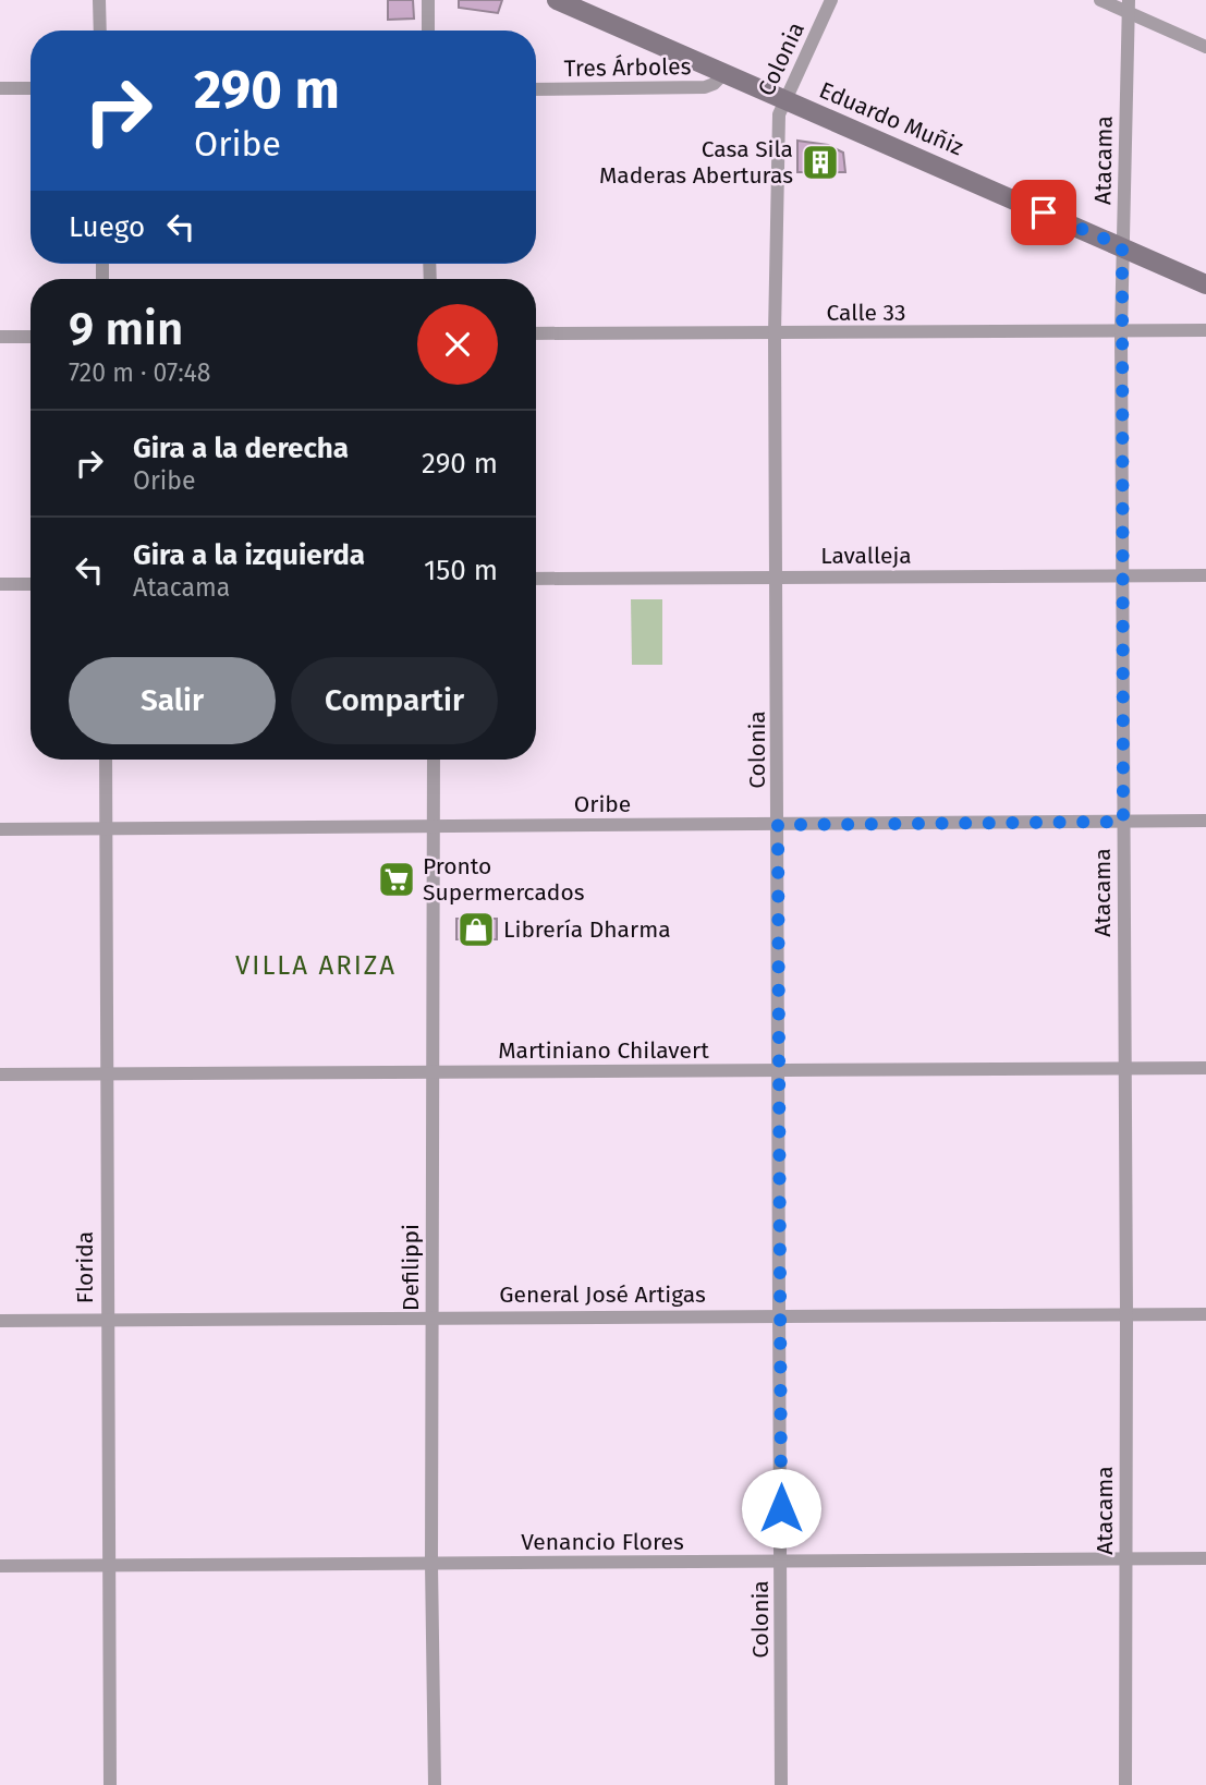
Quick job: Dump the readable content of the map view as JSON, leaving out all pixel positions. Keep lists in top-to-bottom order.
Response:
{
  "streets": {
    "street": [
      "Colonia",
      "Tres Árboles",
      "Eduardo Muñiz",
      "Atacama",
      "Calle 33",
      "Lavalleja",
      "Oribe",
      "Martiniano Chilavert",
      "Florida",
      "Defilippi",
      "General José Artigas",
      "Venancio Flores"
    ]
  },
  "crossings": [
    ["Colonia", "Eduardo Muñiz"],
    ["Colonia", "Calle 33"],
    ["Colonia", "Lavalleja"],
    ["Colonia", "Oribe"],
    ["Colonia", "Martiniano Chilavert"],
    ["Colonia", "General José Artigas"],
    ["Colonia", "Venancio Flores"],
    ["Tres Árboles", "Eduardo Muñiz"],
    ["Eduardo Muñiz", "Atacama"],
    ["Atacama", "Calle 33"],
    ["Atacama", "Lavalleja"],
    ["Atacama", "Oribe"],
    ["Atacama", "Martiniano Chilavert"],
    ["Atacama", "General José Artigas"],
    ["Atacama", "Venancio Flores"],
    ["Oribe", "Florida"],
    ["Oribe", "Defilippi"],
    ["Martiniano Chilavert", "Florida"],
    ["Martiniano Chilavert", "Defilippi"],
    ["Florida", "General José Artigas"],
    ["Florida", "Venancio Flores"],
    ["Defilippi", "General José Artigas"],
    ["Defilippi", "Venancio Flores"]
  ],
  "districts": ["VILLA ARIZA"],
  "places": {
    "building": ["Casa Sila Maderas Aberturas"],
    "supermarket": ["Pronto Supermercados"],
    "shop": ["Librería Dharma"]
  },
  "page": {
    "turn": ["290 m", "Oribe"],
    "then": "Luego",
    "heading": ["9 min", "720 m · 07:48"],
    "list": [
      {
        "name": "Gira a la derecha",
        "note": "Oribe",
        "value": "290 m"
      },
      {
        "name": "Gira a la izquierda",
        "note": "Atacama",
        "value": "150 m"
      }
    ],
    "buttons": ["Salir", "Compartir"]
  }
}
